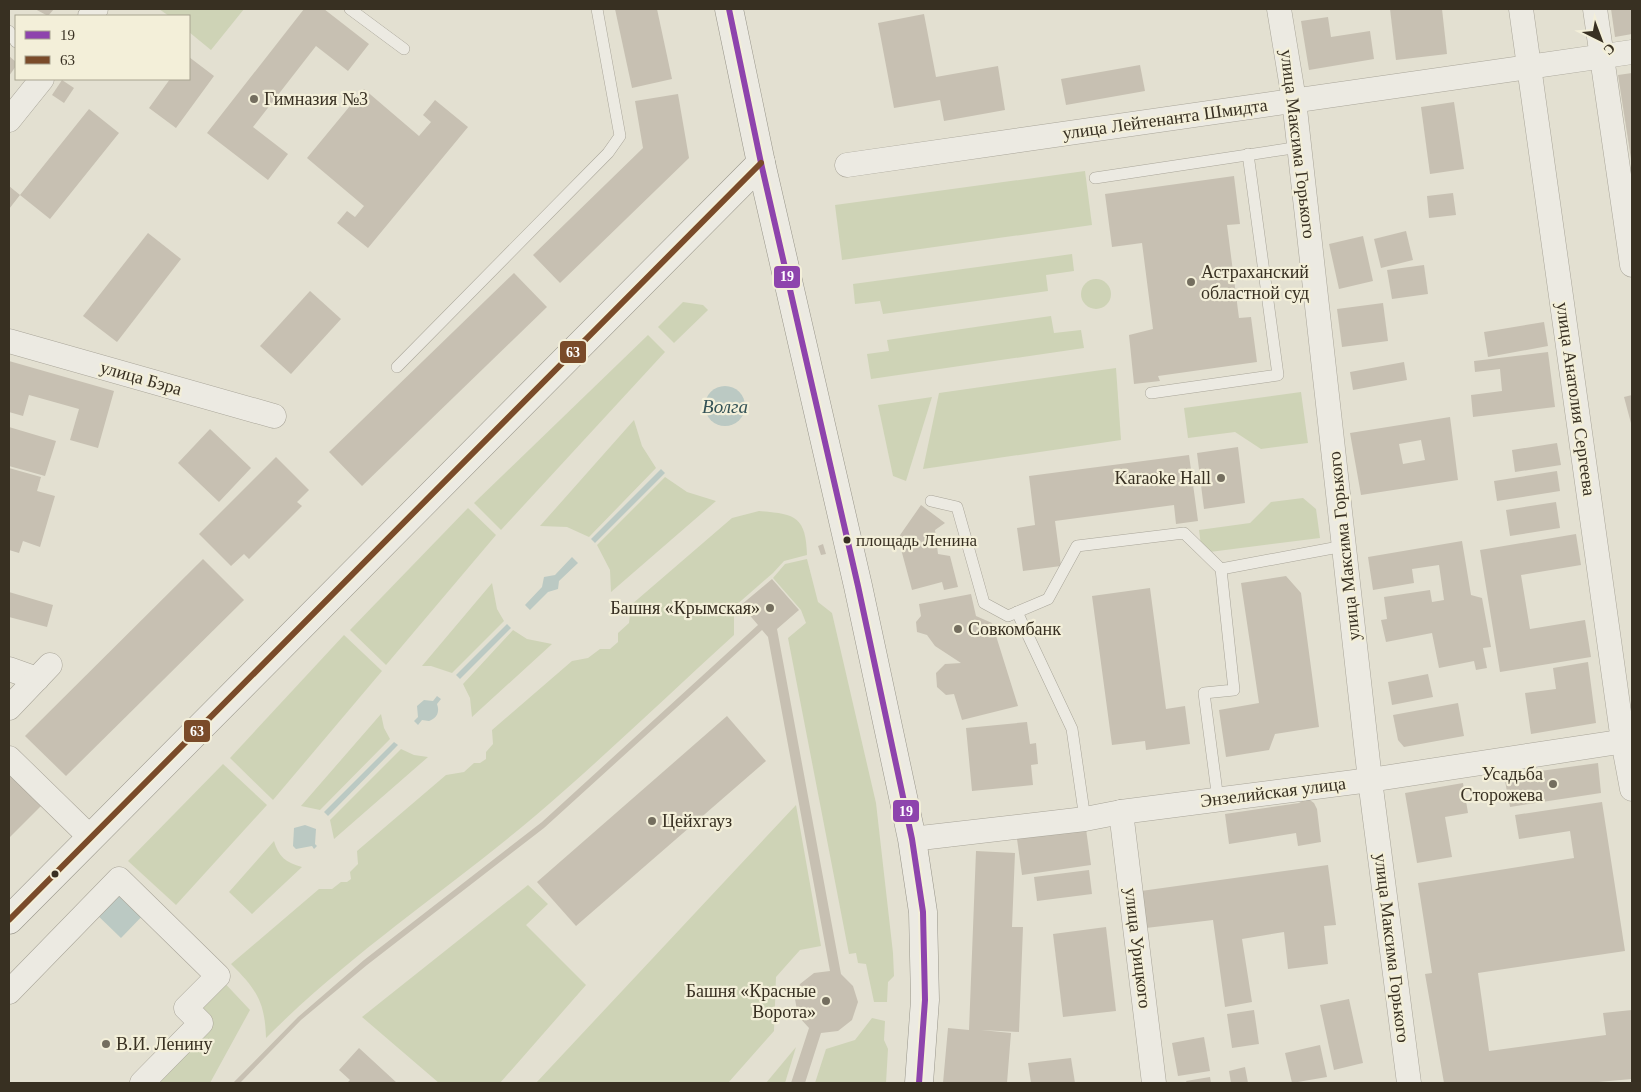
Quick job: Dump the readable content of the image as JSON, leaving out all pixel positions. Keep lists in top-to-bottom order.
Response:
{
  "streets": {
    "street": [
      "улица Лейтенанта Шмидта",
      "улица Максима Горького",
      "улица Бэра",
      "улица Анатолия Сергеева",
      "Энзелийская улица",
      "улица Урицкого"
    ]
  },
  "crossings": [
    ["улица Лейтенанта Шмидта", "улица Максима Горького"],
    ["улица Лейтенанта Шмидта", "улица Анатолия Сергеева"],
    ["улица Максима Горького", "Энзелийская улица"],
    ["улица Анатолия Сергеева", "Энзелийская улица"],
    ["Энзелийская улица", "улица Урицкого"]
  ],
  "water": ["Волга"],
  "places": [
    "Гимназия №3",
    "Астраханский областной суд",
    "Karaoke Hall",
    "площадь Ленина",
    "Башня «Крымская»",
    "Совкомбанк",
    "Усадьба Сторожева",
    "Цейхгауз",
    "Башня «Красные Ворота»",
    "В.И. Ленину"
  ],
  "lines": ["transit line 19", "transit line 63"],
  "legend": ["19", "63"],
  "north": "bottom right"
}
